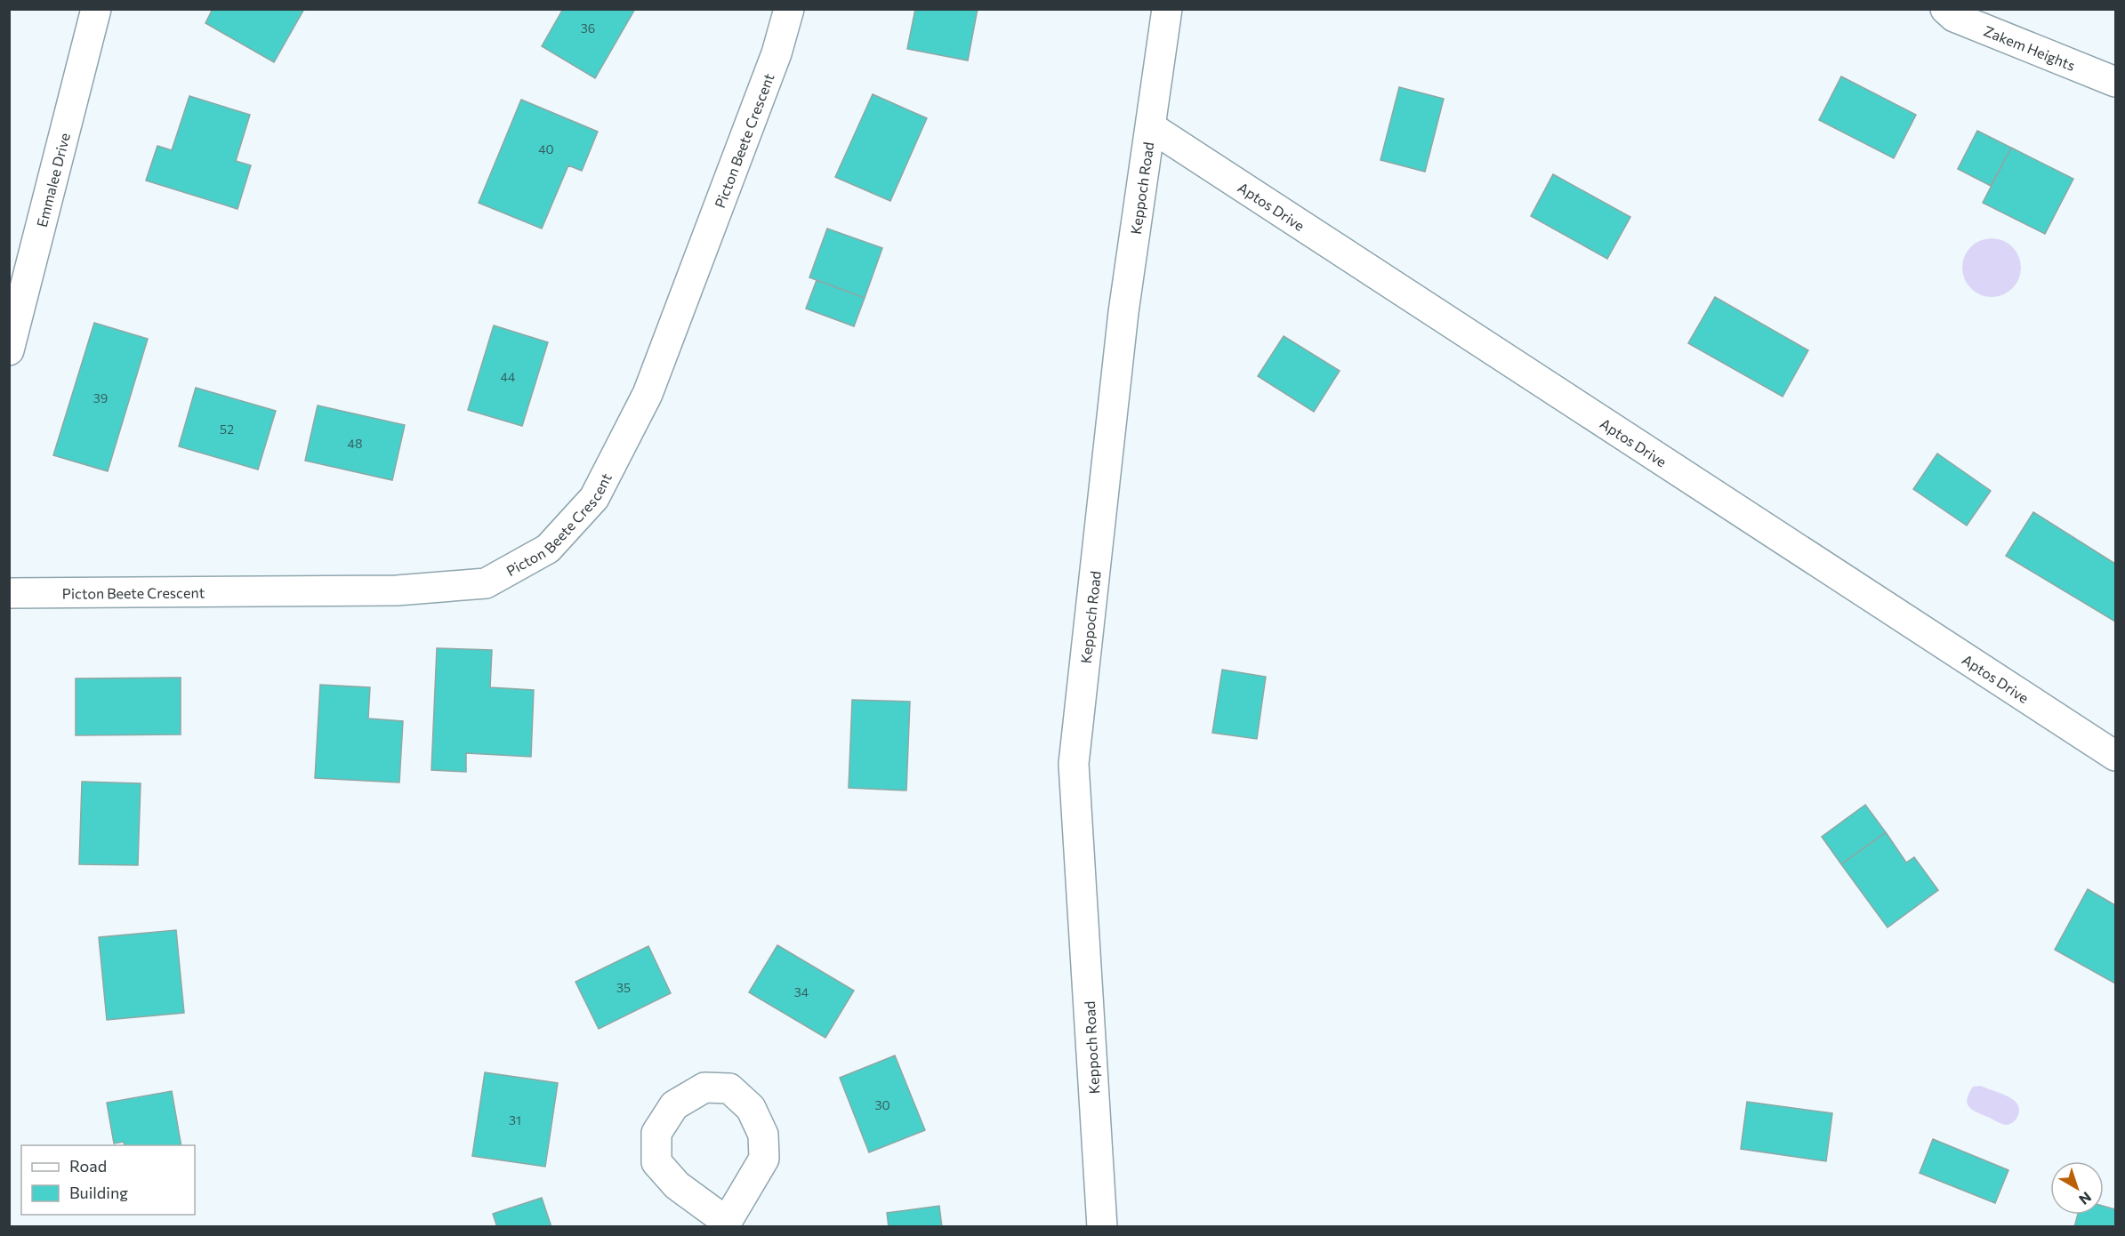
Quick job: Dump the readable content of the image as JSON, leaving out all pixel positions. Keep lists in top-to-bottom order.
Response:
{
  "streets": {
    "street": [
      "Zakem Heights",
      "Picton Beete Crescent",
      "Emmalee Drive",
      "Keppoch Road",
      "Aptos Drive"
    ]
  },
  "crossings": [
    ["Keppoch Road", "Aptos Drive"]
  ],
  "house_numbers": [
    "36",
    "40",
    "44",
    "39",
    "52",
    "48",
    "35",
    "34",
    "30",
    "31"
  ],
  "legend": ["Road", "Building"],
  "north": "bottom right"
}
